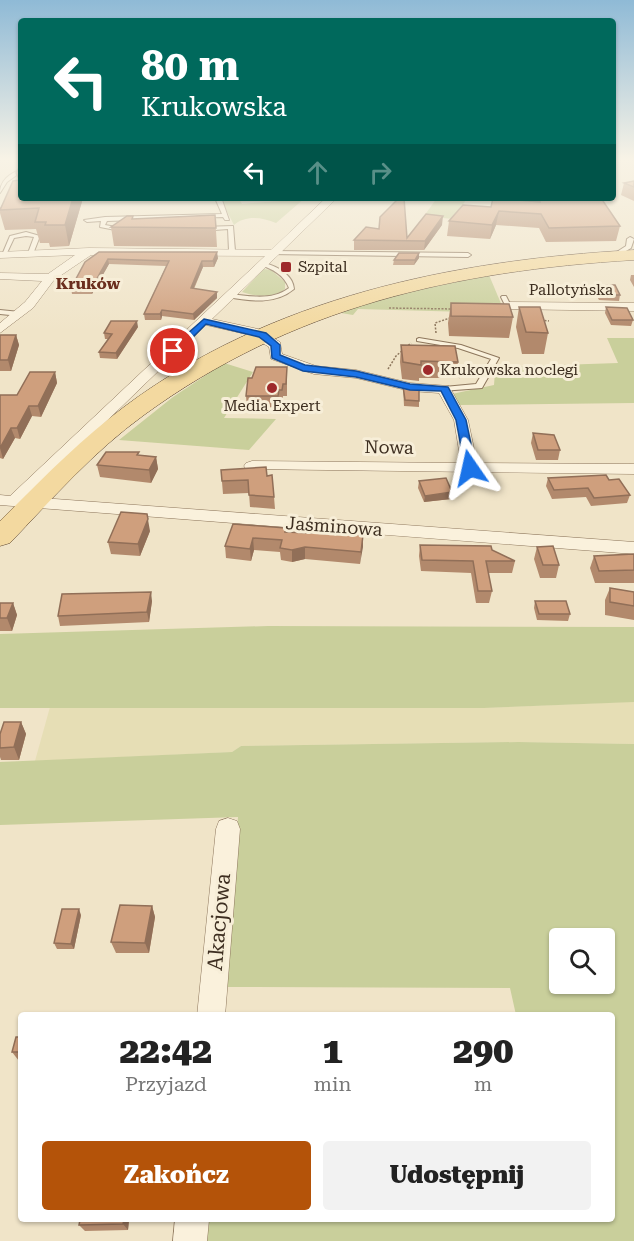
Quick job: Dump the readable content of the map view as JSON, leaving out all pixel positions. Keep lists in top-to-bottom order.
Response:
{
  "streets": {
    "street": [
      "Pallotyńska",
      "Nowa",
      "Jaśminowa",
      "Akacjowa"
    ]
  },
  "districts": ["Kruków"],
  "places": {
    "transit": ["Szpital"],
    "other": ["Krukowska noclegi", "Media Expert"]
  },
  "page": {
    "turn": ["80 m", "Krukowska"],
    "eta": [
      "22:42",
      "Przyjazd",
      "1",
      "min",
      "290",
      "m"
    ],
    "buttons": ["Zakończ", "Udostępnij"]
  }
}
